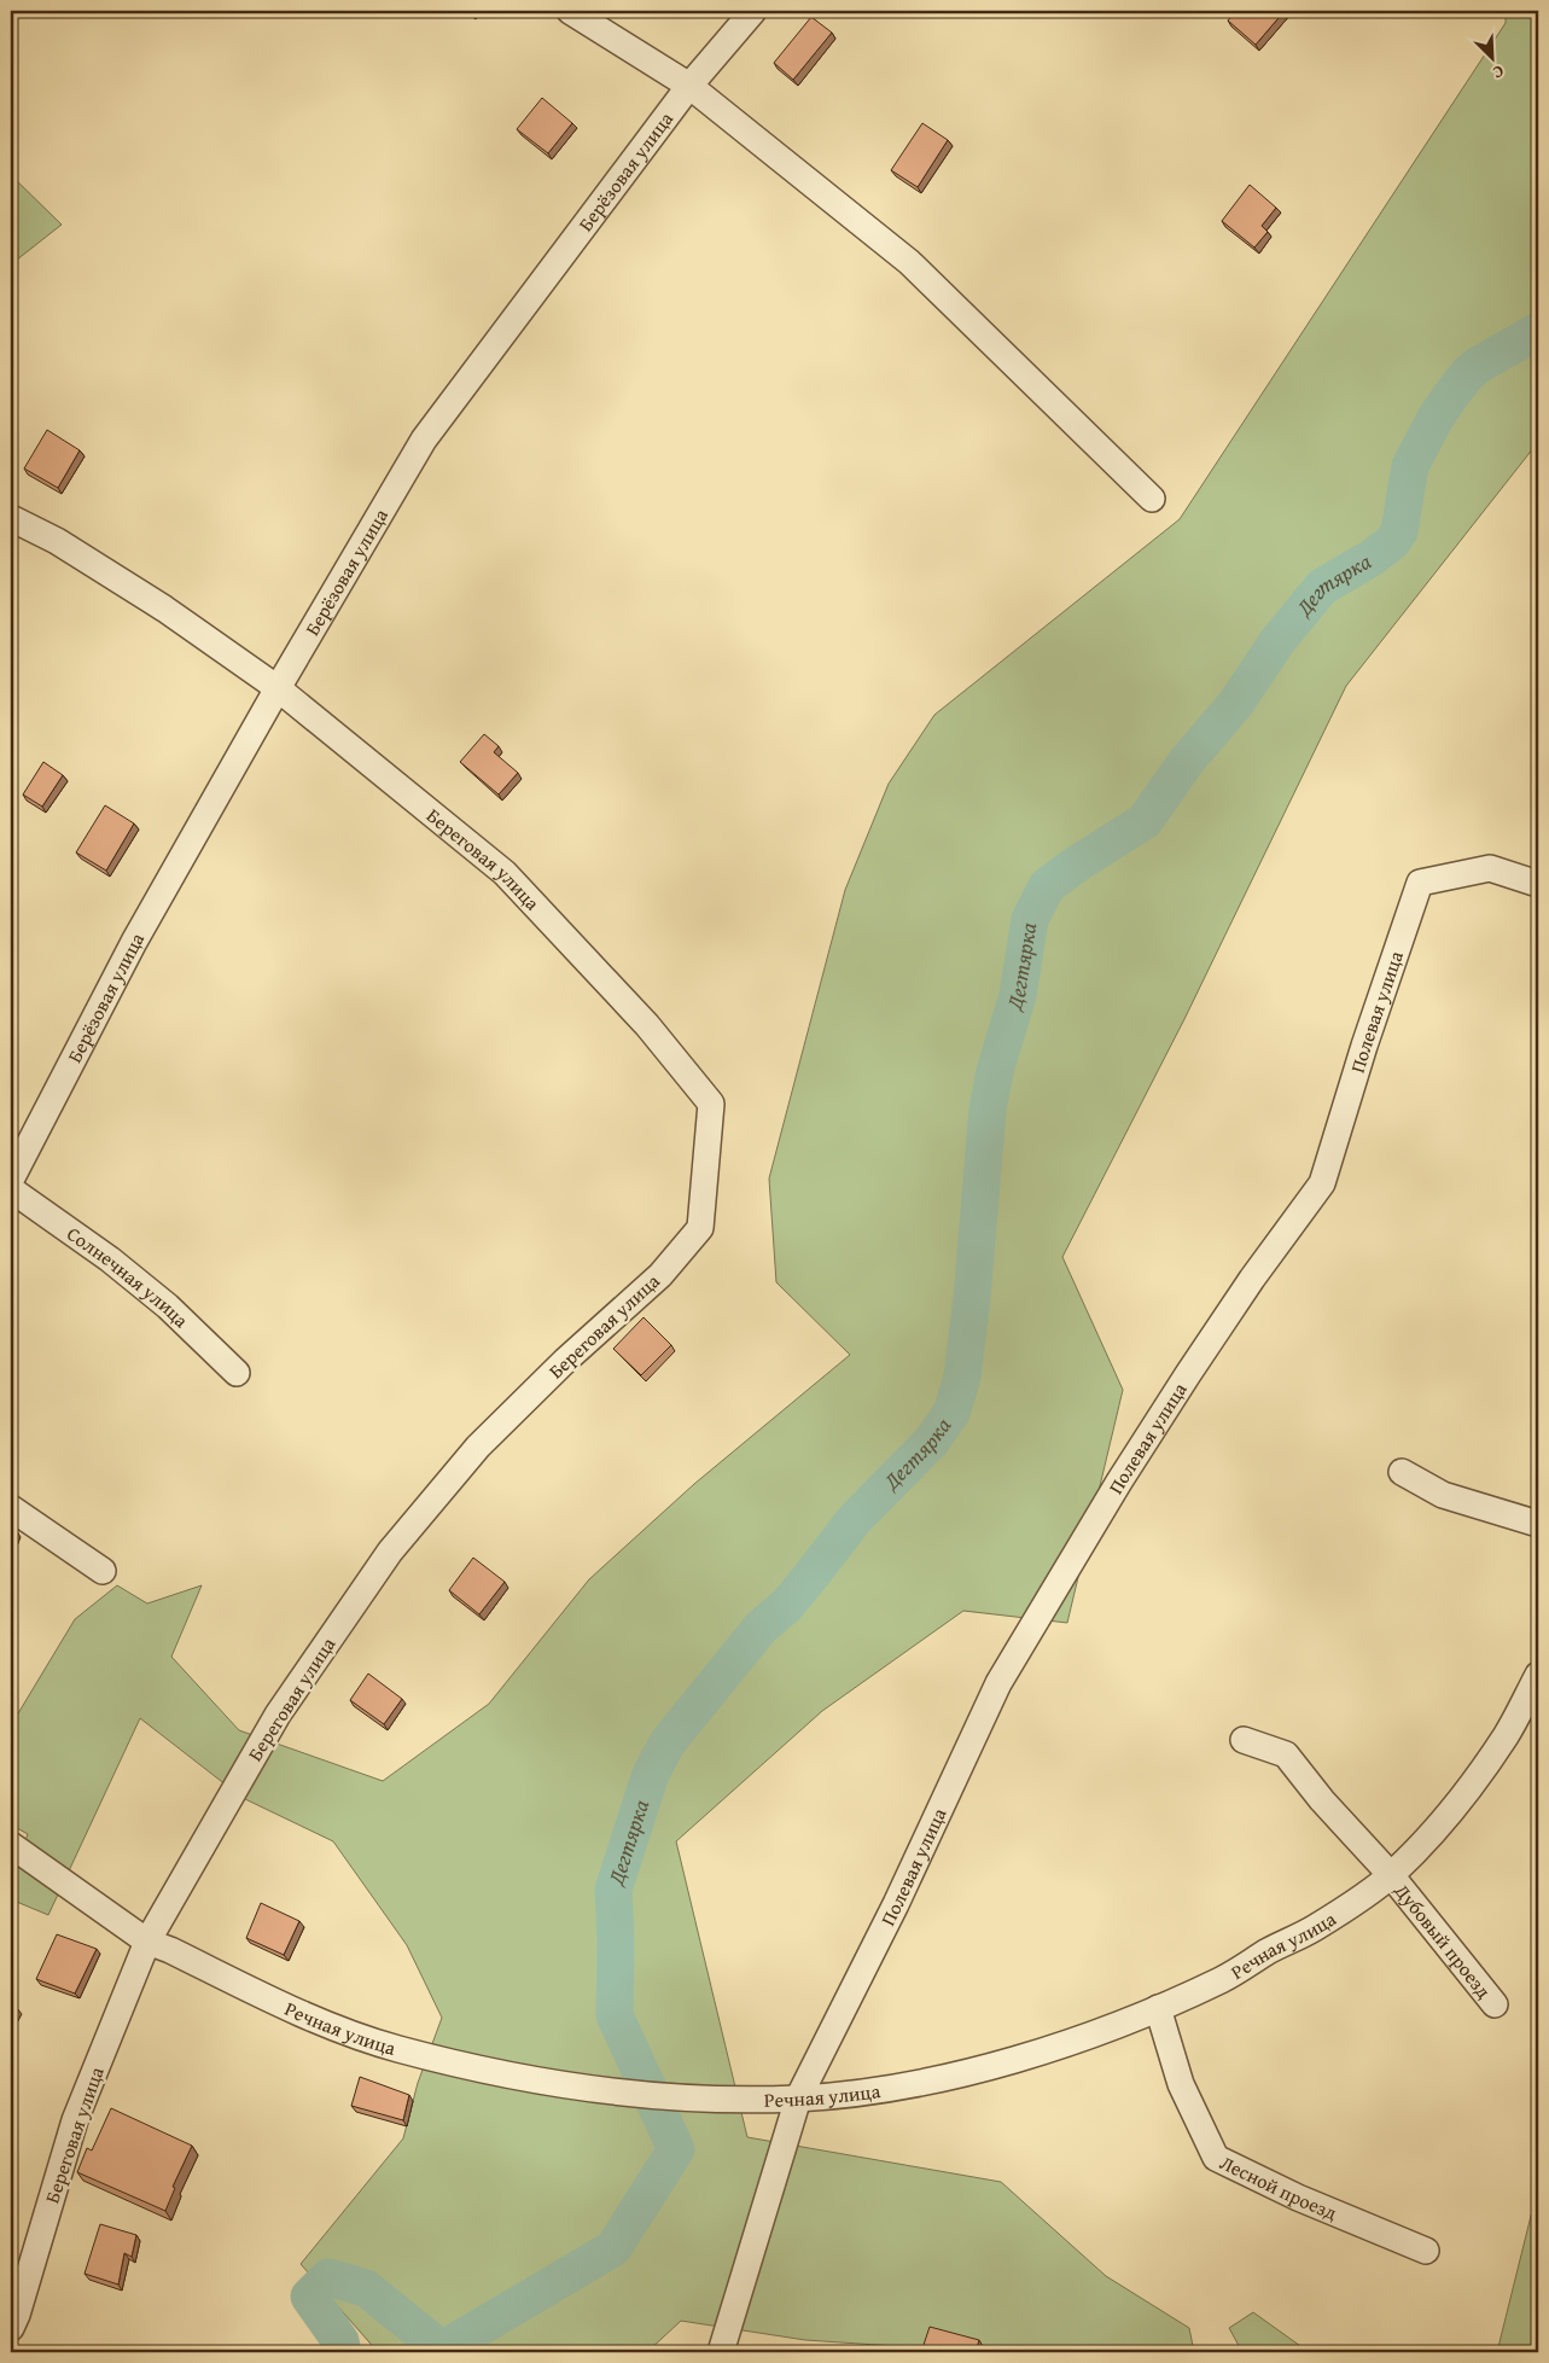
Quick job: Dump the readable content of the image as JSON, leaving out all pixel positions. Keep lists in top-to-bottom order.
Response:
{
  "streets": {
    "street": [
      "Берёзовая улица",
      "Береговая улица",
      "Полевая улица",
      "Солнечная улица",
      "Дубовый проезд",
      "Речная улица",
      "Лесной проезд"
    ]
  },
  "crossings": [
    ["Берёзовая улица", "Береговая улица"],
    ["Береговая улица", "Речная улица"],
    ["Полевая улица", "Речная улица"],
    ["Дубовый проезд", "Речная улица"],
    ["Речная улица", "Лесной проезд"]
  ],
  "water": ["Дегтярка"],
  "north": "bottom right"
}
